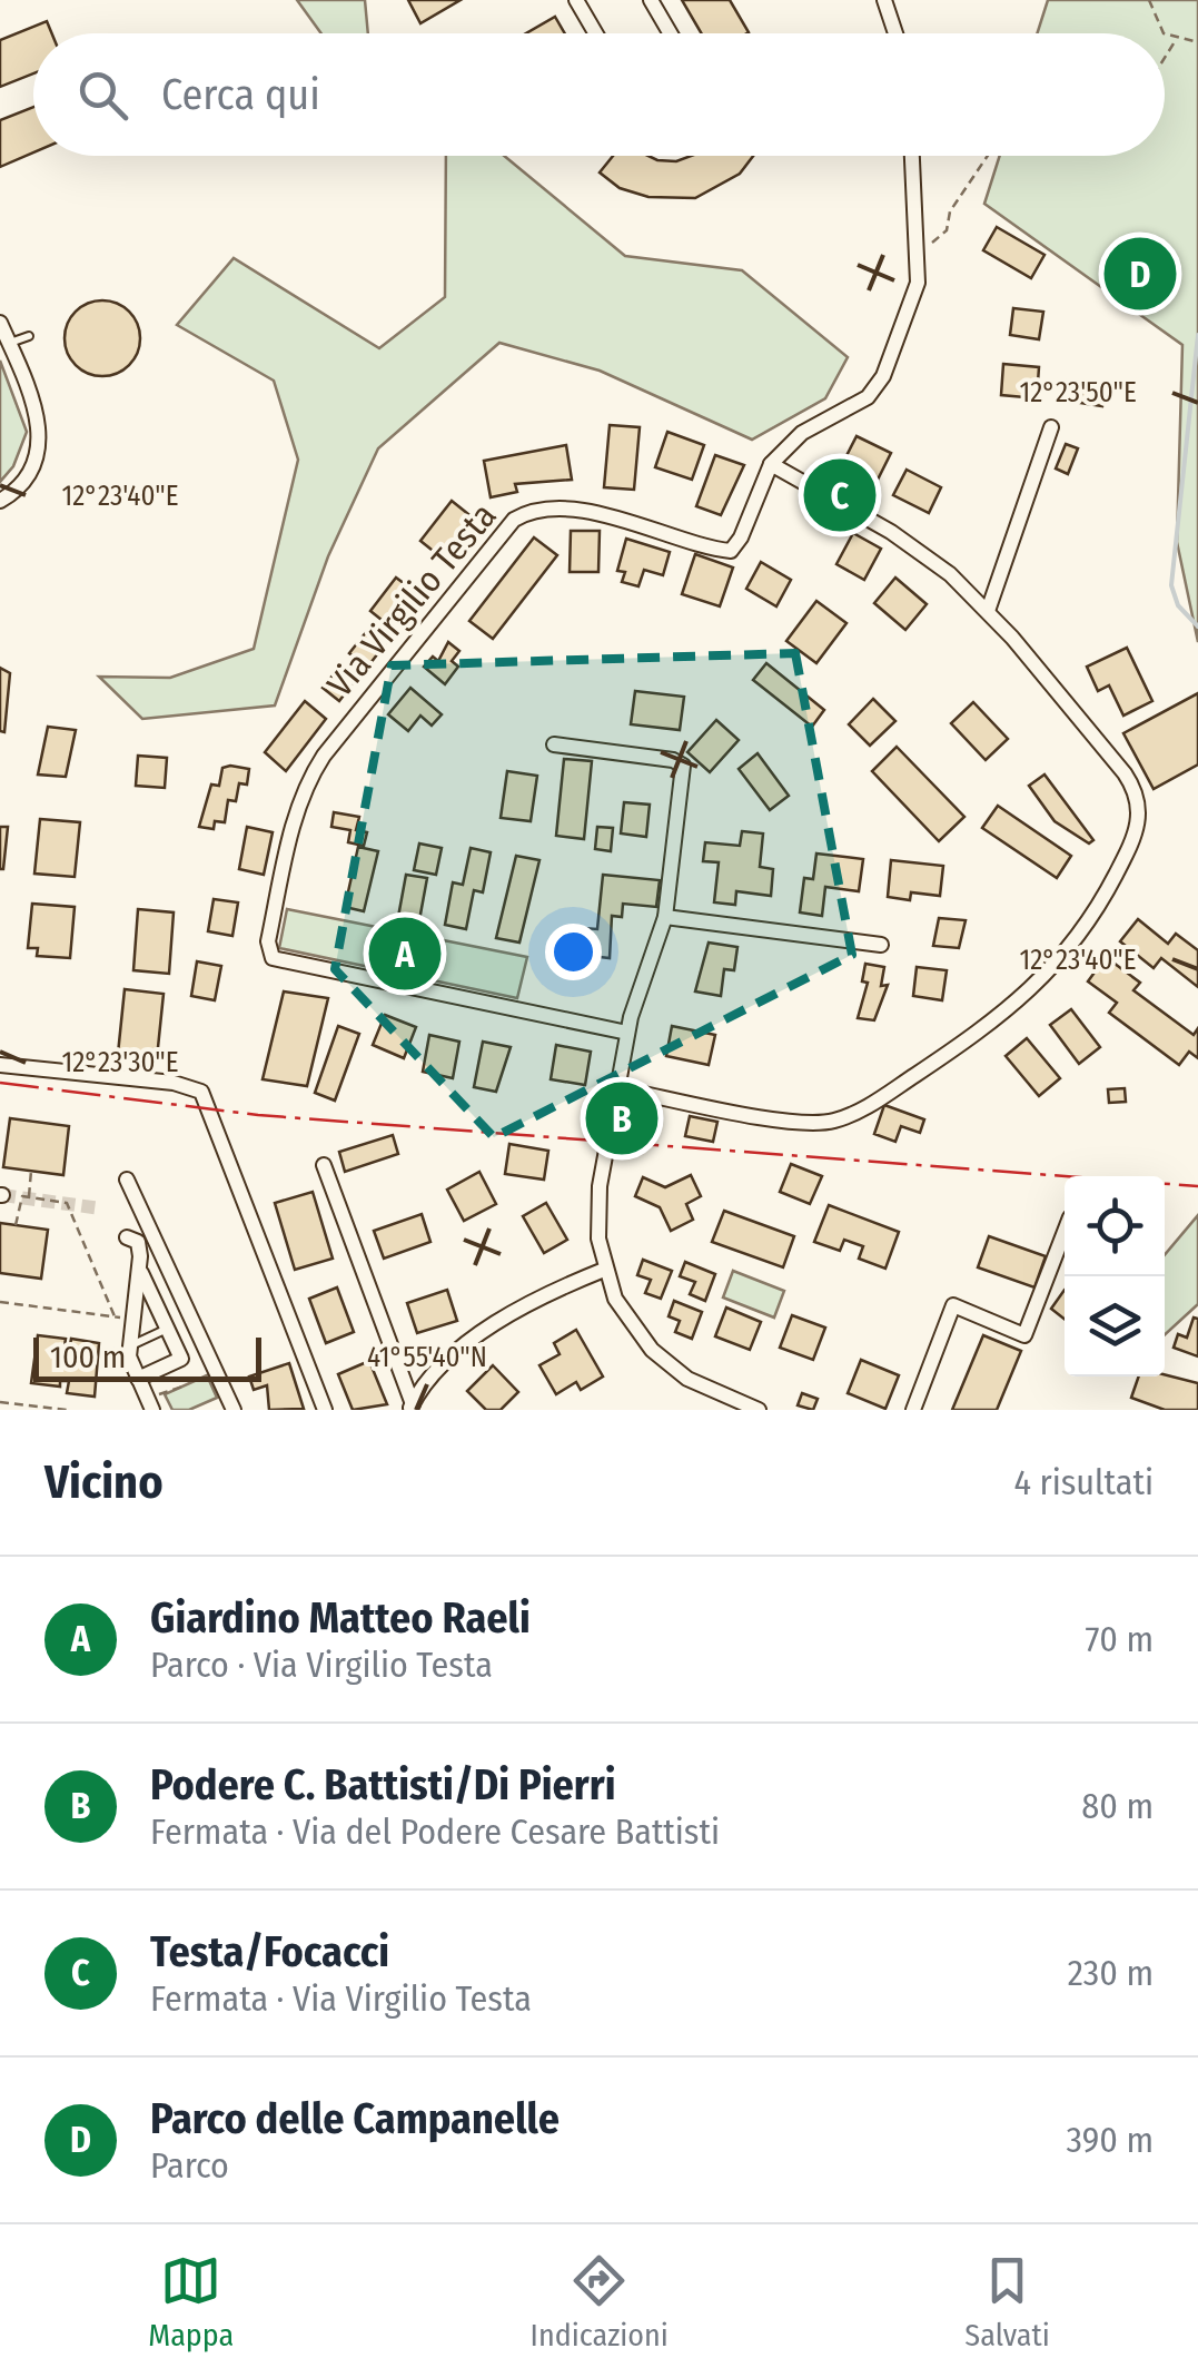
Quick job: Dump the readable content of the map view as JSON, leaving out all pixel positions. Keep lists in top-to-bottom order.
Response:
{
  "streets": {
    "street": ["Via Virgilio Testa"]
  },
  "scale_bar": "100 m",
  "page": {
    "search": "Cerca qui",
    "pins": [
      "D",
      "C",
      "A",
      "B"
    ],
    "scale": "100 m",
    "heading": ["Vicino", "4 risultati"],
    "list": [
      {
        "mark": "A",
        "name": "Giardino Matteo Raeli",
        "note": "Parco · Via Virgilio Testa",
        "value": "70 m"
      },
      {
        "mark": "B",
        "name": "Podere C. Battisti/Di Pierri",
        "note": "Fermata · Via del Podere Cesare Battisti",
        "value": "80 m"
      },
      {
        "mark": "C",
        "name": "Testa/Focacci",
        "note": "Fermata · Via Virgilio Testa",
        "value": "230 m"
      },
      {
        "mark": "D",
        "name": "Parco delle Campanelle",
        "note": "Parco",
        "value": "390 m"
      }
    ],
    "nav": ["Mappa", "Indicazioni", "Salvati"]
  },
  "coordinates": [
    "12°23'50\"E",
    "12°23'40\"E",
    "12°23'30\"E",
    "41°55'40\"N"
  ]
}
